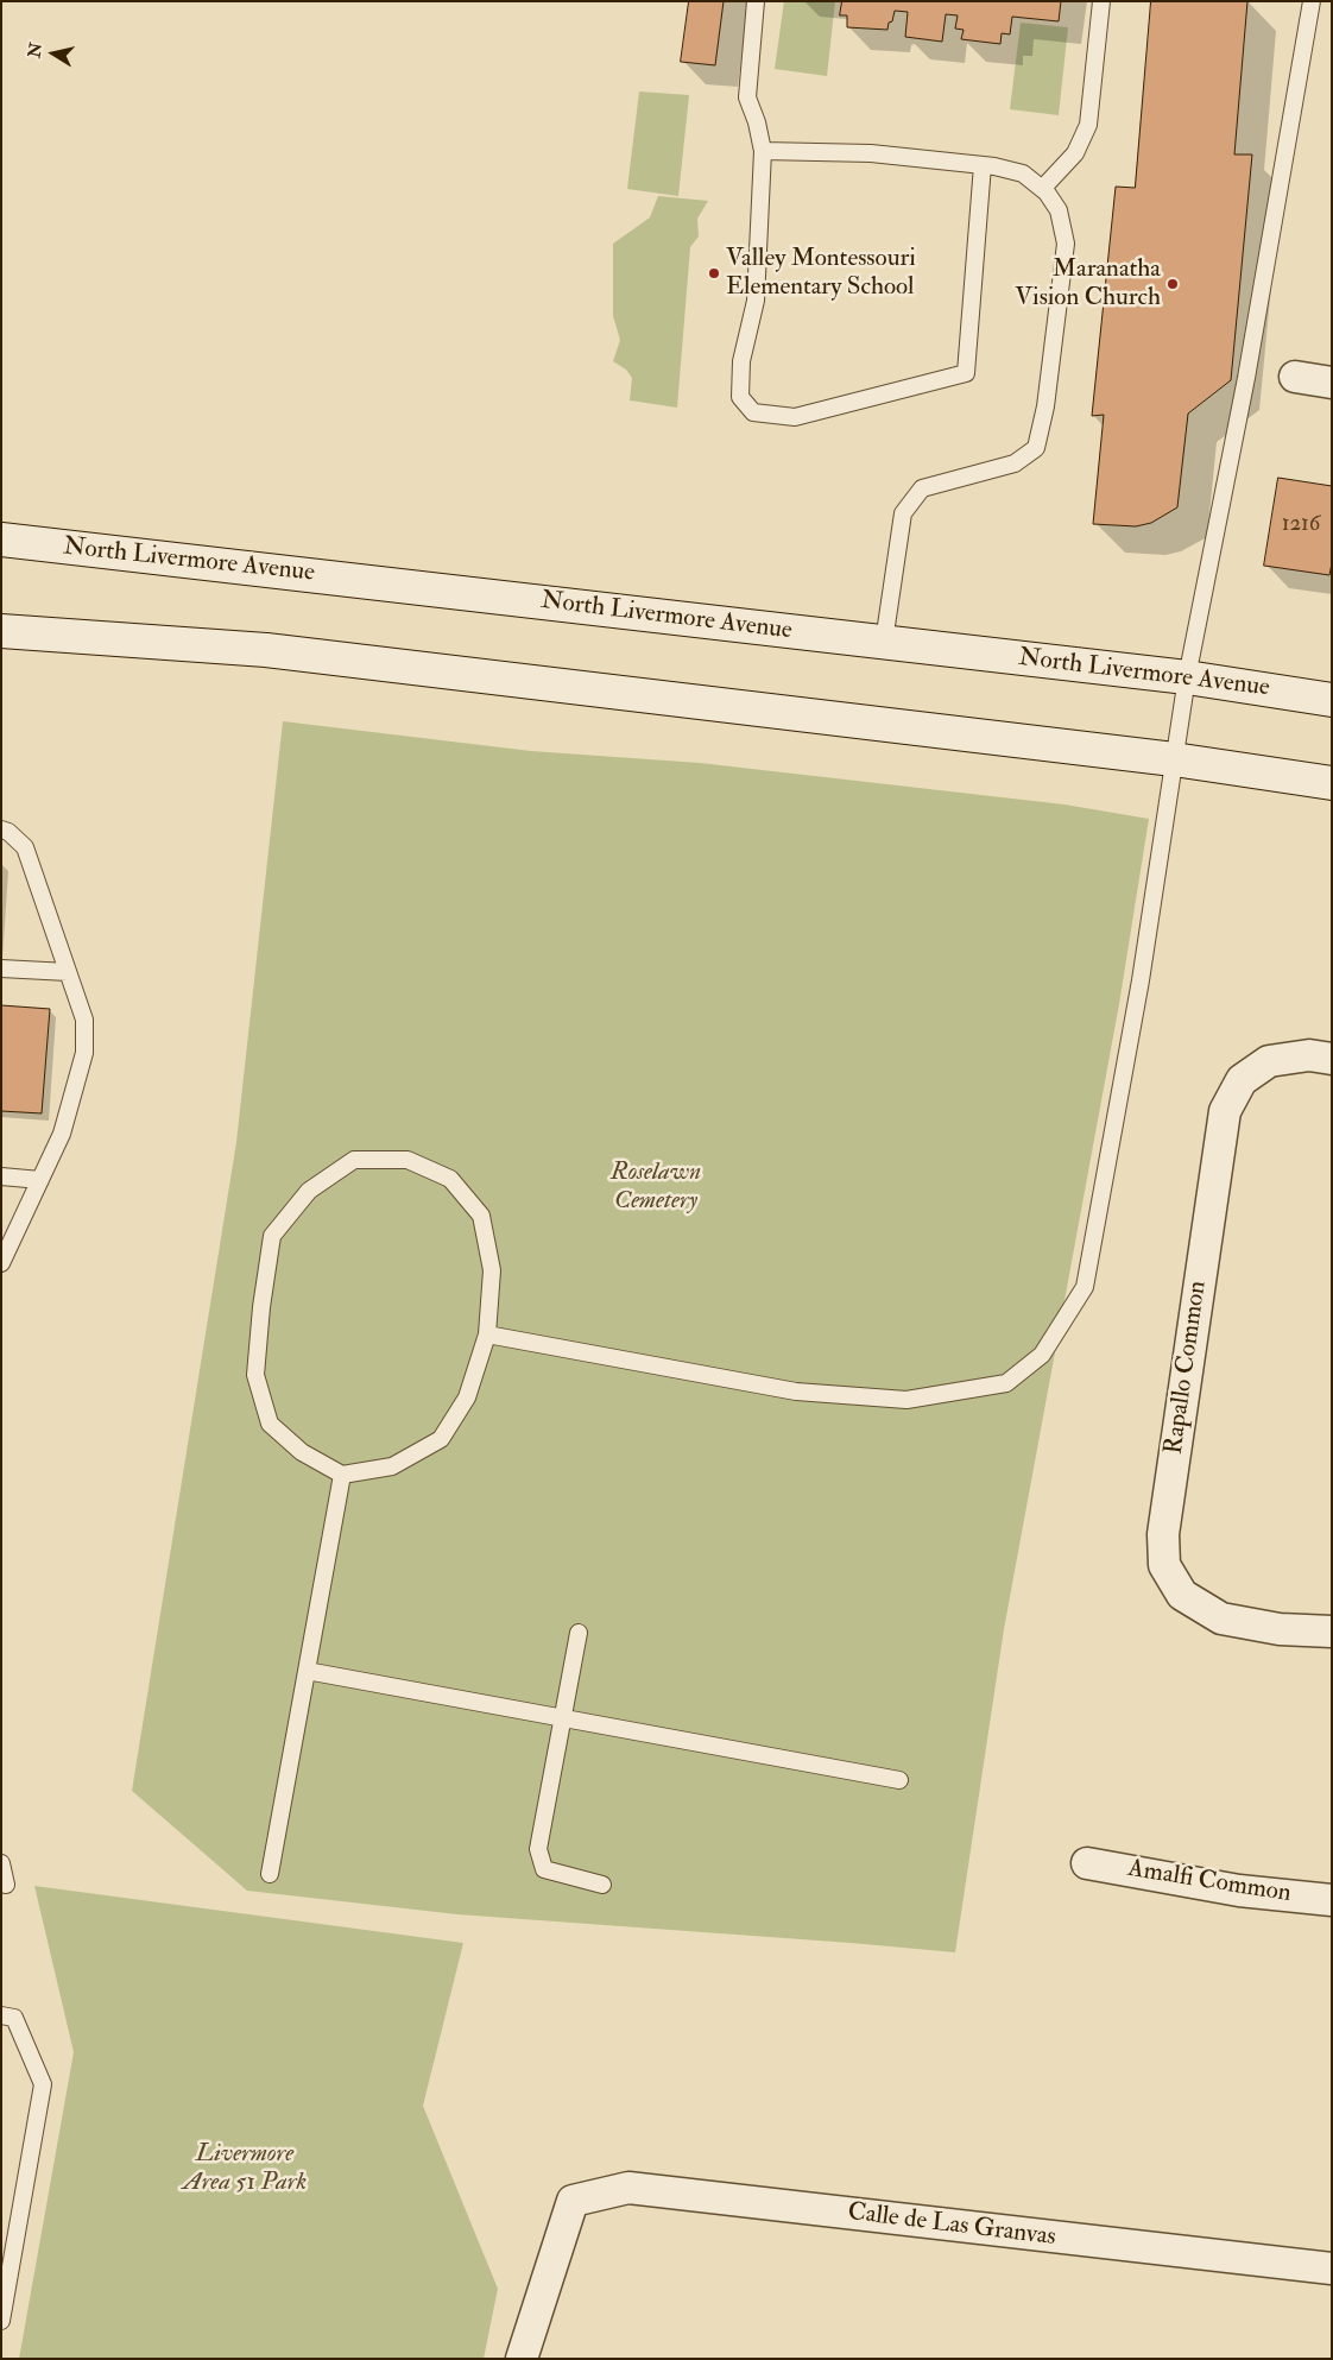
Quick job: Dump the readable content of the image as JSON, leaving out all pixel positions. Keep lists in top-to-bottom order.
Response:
{
  "streets": {
    "main road": ["North Livermore Avenue"],
    "street": ["Rapallo Common", "Amalfi Common", "Calle de Las Granvas"]
  },
  "parks": ["Roselawn Cemetery", "Livermore Area 51 Park"],
  "places": ["Valley Montessouri Elementary School", "Maranatha Vision Church"],
  "house_numbers": ["1216"],
  "north": "left"
}
